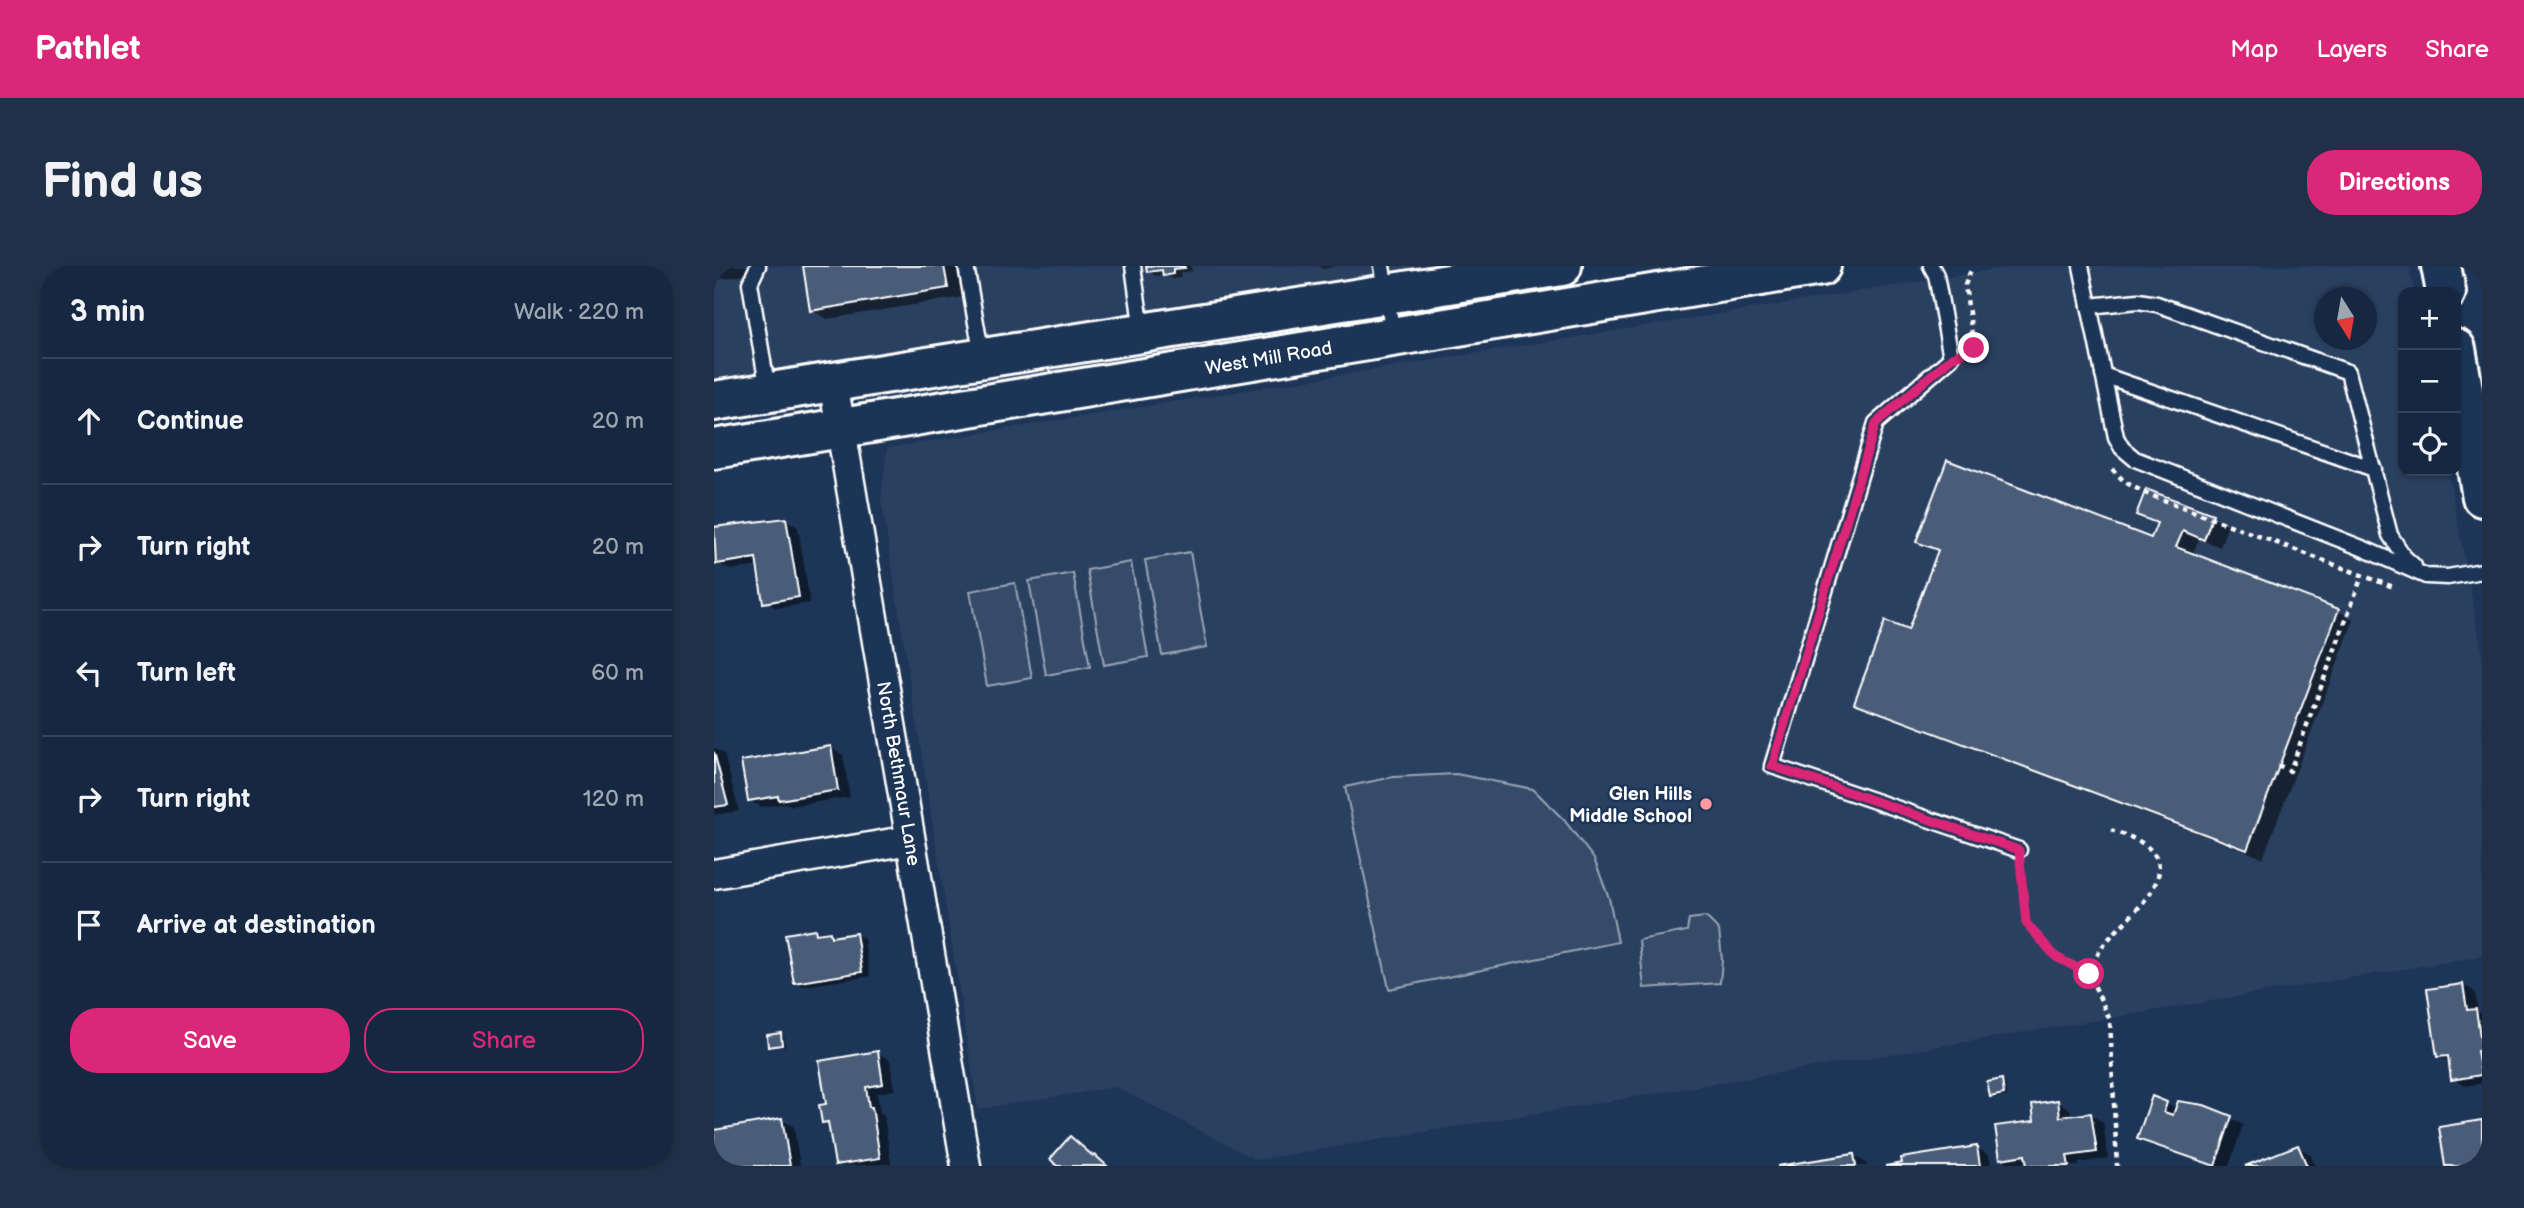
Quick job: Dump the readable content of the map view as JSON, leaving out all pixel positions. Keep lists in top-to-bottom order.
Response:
{
  "streets": {
    "main road": ["West Mill Road"],
    "street": ["North Bethmaur Lane"]
  },
  "crossings": [
    ["West Mill Road", "North Bethmaur Lane"]
  ],
  "places": ["Glen Hills Middle School"],
  "north": "bottom",
  "page": {
    "header": "Pathlet",
    "nav": ["Map", "Layers", "Share"],
    "buttons": [
      "Directions",
      ["Save", "Share"]
    ],
    "title": "Find us",
    "heading": ["3 min", "Walk · 220 m"],
    "map_buttons": ["+", "−"],
    "list": [
      ["Continue", "20 m"],
      ["Turn right", "20 m"],
      ["Turn left", "60 m"],
      ["Turn right", "120 m"],
      "Arrive at destination"
    ]
  }
}
